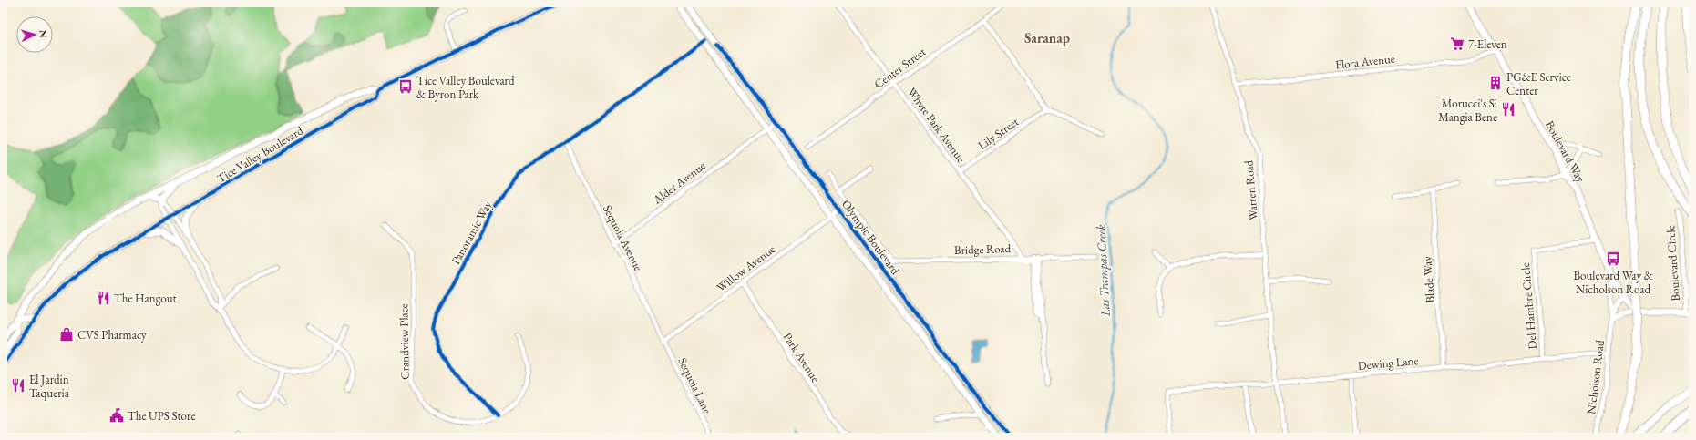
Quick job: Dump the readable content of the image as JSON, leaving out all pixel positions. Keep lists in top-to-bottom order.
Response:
{
  "streets": {
    "street": [
      "Flora Avenue",
      "Center Street",
      "Whyte Park Avenue",
      "Lily Street",
      "Boulevard Way",
      "Tice Valley Boulevard",
      "Alder Avenue",
      "Warren Road",
      "Panoramic Way",
      "Olympic Boulevard",
      "Sequoia Avenue",
      "Bridge Road",
      "Boulevard Circle",
      "Willow Avenue",
      "Blade Way",
      "Del Hambre Circle",
      "Grandview Place",
      "Park Avenue",
      "Dewing Lane",
      "Nicholson Road",
      "Sequoia Lane"
    ]
  },
  "crossings": [
    ["Flora Avenue", "Boulevard Way"],
    ["Flora Avenue", "Warren Road"],
    ["Center Street", "Whyte Park Avenue"],
    ["Whyte Park Avenue", "Lily Street"],
    ["Whyte Park Avenue", "Bridge Road"],
    ["Boulevard Way", "Del Hambre Circle"],
    ["Boulevard Way", "Nicholson Road"],
    ["Alder Avenue", "Olympic Boulevard"],
    ["Alder Avenue", "Sequoia Avenue"],
    ["Warren Road", "Dewing Lane"],
    ["Panoramic Way", "Olympic Boulevard"],
    ["Panoramic Way", "Sequoia Avenue"],
    ["Panoramic Way", "Grandview Place"],
    ["Olympic Boulevard", "Bridge Road"],
    ["Olympic Boulevard", "Willow Avenue"],
    ["Sequoia Avenue", "Willow Avenue"],
    ["Sequoia Avenue", "Sequoia Lane"],
    ["Willow Avenue", "Park Avenue"],
    ["Willow Avenue", "Sequoia Lane"],
    ["Blade Way", "Dewing Lane"],
    ["Del Hambre Circle", "Dewing Lane"],
    ["Dewing Lane", "Nicholson Road"]
  ],
  "districts": ["Saranap"],
  "water": ["Las Trampas Creek"],
  "places": {
    "supermarket": ["7-Eleven"],
    "building": ["PG&E Service Center"],
    "bus stop": ["Tice Valley Boulevard & Byron Park", "Boulevard Way & Nicholson Road"],
    "restaurant": ["Morucci's Si Mangia Bene", "The Hangout", "El Jardin Taqueria"],
    "shop": ["CVS Pharmacy"],
    "public building": ["The UPS Store"]
  },
  "north": "right"
}
